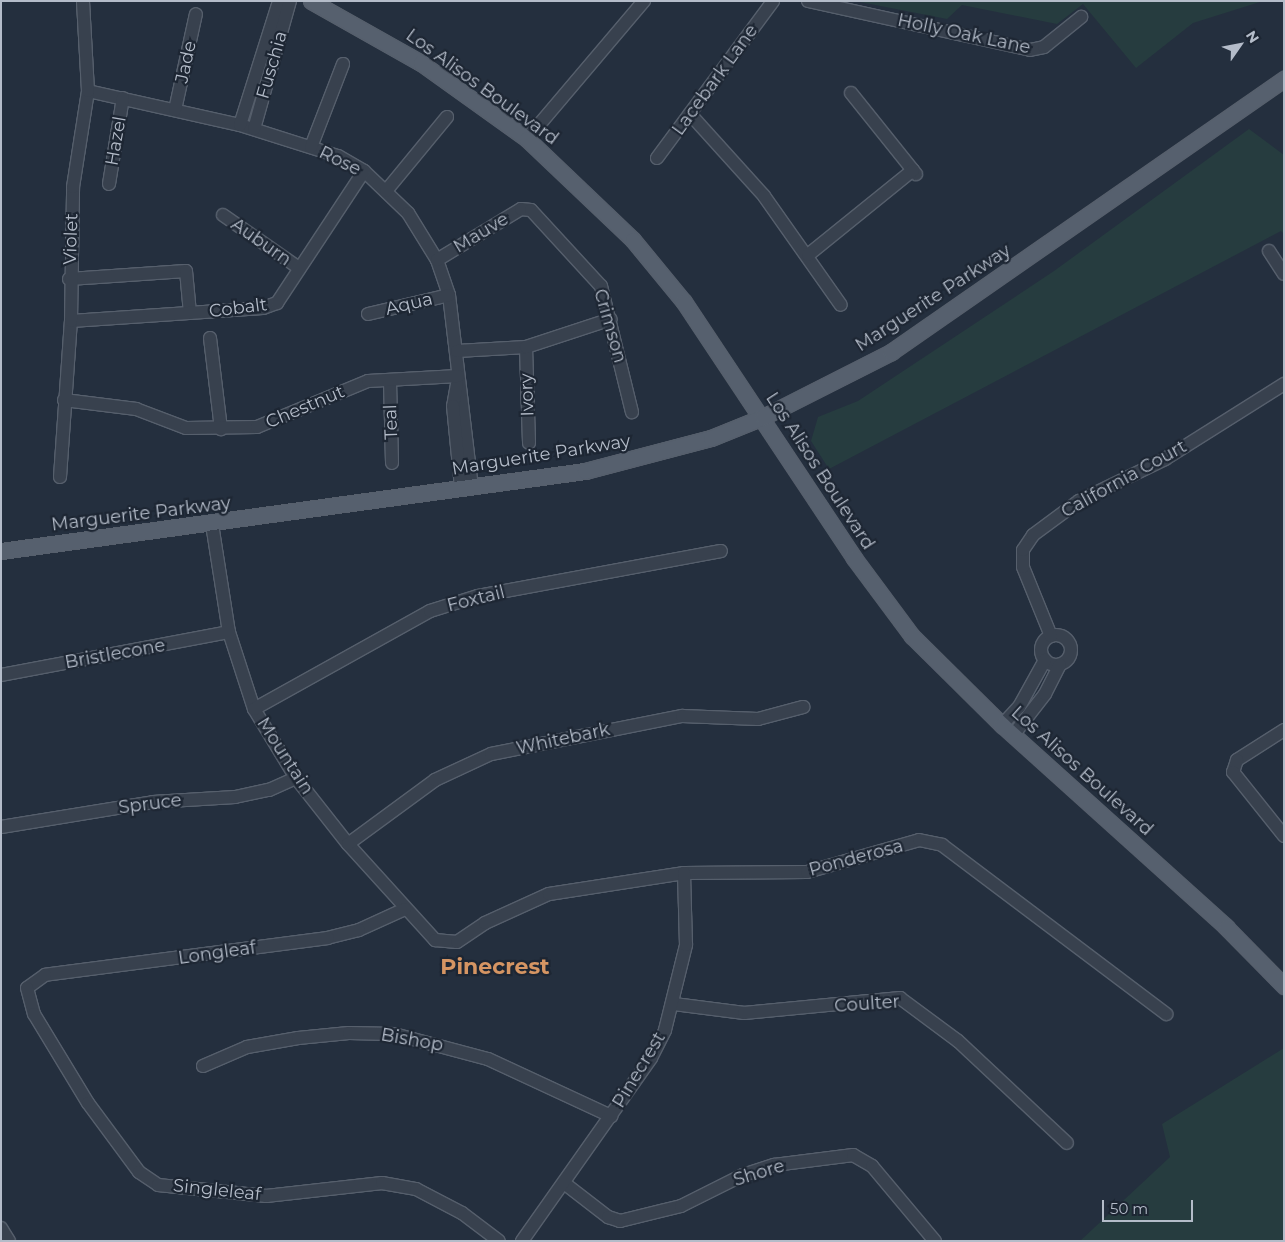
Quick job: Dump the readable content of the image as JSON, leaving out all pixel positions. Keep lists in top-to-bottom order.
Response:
{
  "streets": {
    "main road": ["Los Alisos Boulevard", "Marguerite Parkway"],
    "street": [
      "Holly Oak Lane",
      "Jade",
      "Fuschia",
      "Lacebark Lane",
      "Hazel",
      "Rose",
      "Mauve",
      "Violet",
      "Auburn",
      "Aqua",
      "Cobalt",
      "Crimson",
      "Ivory",
      "Chestnut",
      "Teal",
      "California Court",
      "Foxtail",
      "Bristlecone",
      "Whitebark",
      "Mountain",
      "Spruce",
      "Ponderosa",
      "Longleaf",
      "Coulter",
      "Bishop",
      "Pinecrest",
      "Shore",
      "Singleleaf"
    ]
  },
  "crossings": [
    ["Jade", "Rose"],
    ["Fuschia", "Rose"],
    ["Los Alisos Boulevard", "Marguerite Parkway"],
    ["Hazel", "Rose"],
    ["Rose", "Mauve"],
    ["Rose", "Violet"],
    ["Rose", "Marguerite Parkway"],
    ["Rose", "Aqua"],
    ["Rose", "Cobalt"],
    ["Rose", "Chestnut"],
    ["Mauve", "Crimson"],
    ["Violet", "Cobalt"],
    ["Violet", "Chestnut"],
    ["Auburn", "Cobalt"],
    ["Marguerite Parkway", "Mountain"],
    ["Chestnut", "Teal"],
    ["Foxtail", "Mountain"],
    ["Bristlecone", "Mountain"],
    ["Whitebark", "Mountain"],
    ["Mountain", "Spruce"],
    ["Mountain", "Ponderosa"],
    ["Mountain", "Longleaf"],
    ["Ponderosa", "Pinecrest"],
    ["Longleaf", "Singleleaf"],
    ["Coulter", "Pinecrest"],
    ["Bishop", "Pinecrest"],
    ["Pinecrest", "Shore"]
  ],
  "districts": ["Pinecrest"],
  "scale_bar": "50 m",
  "north": "top right"
}
